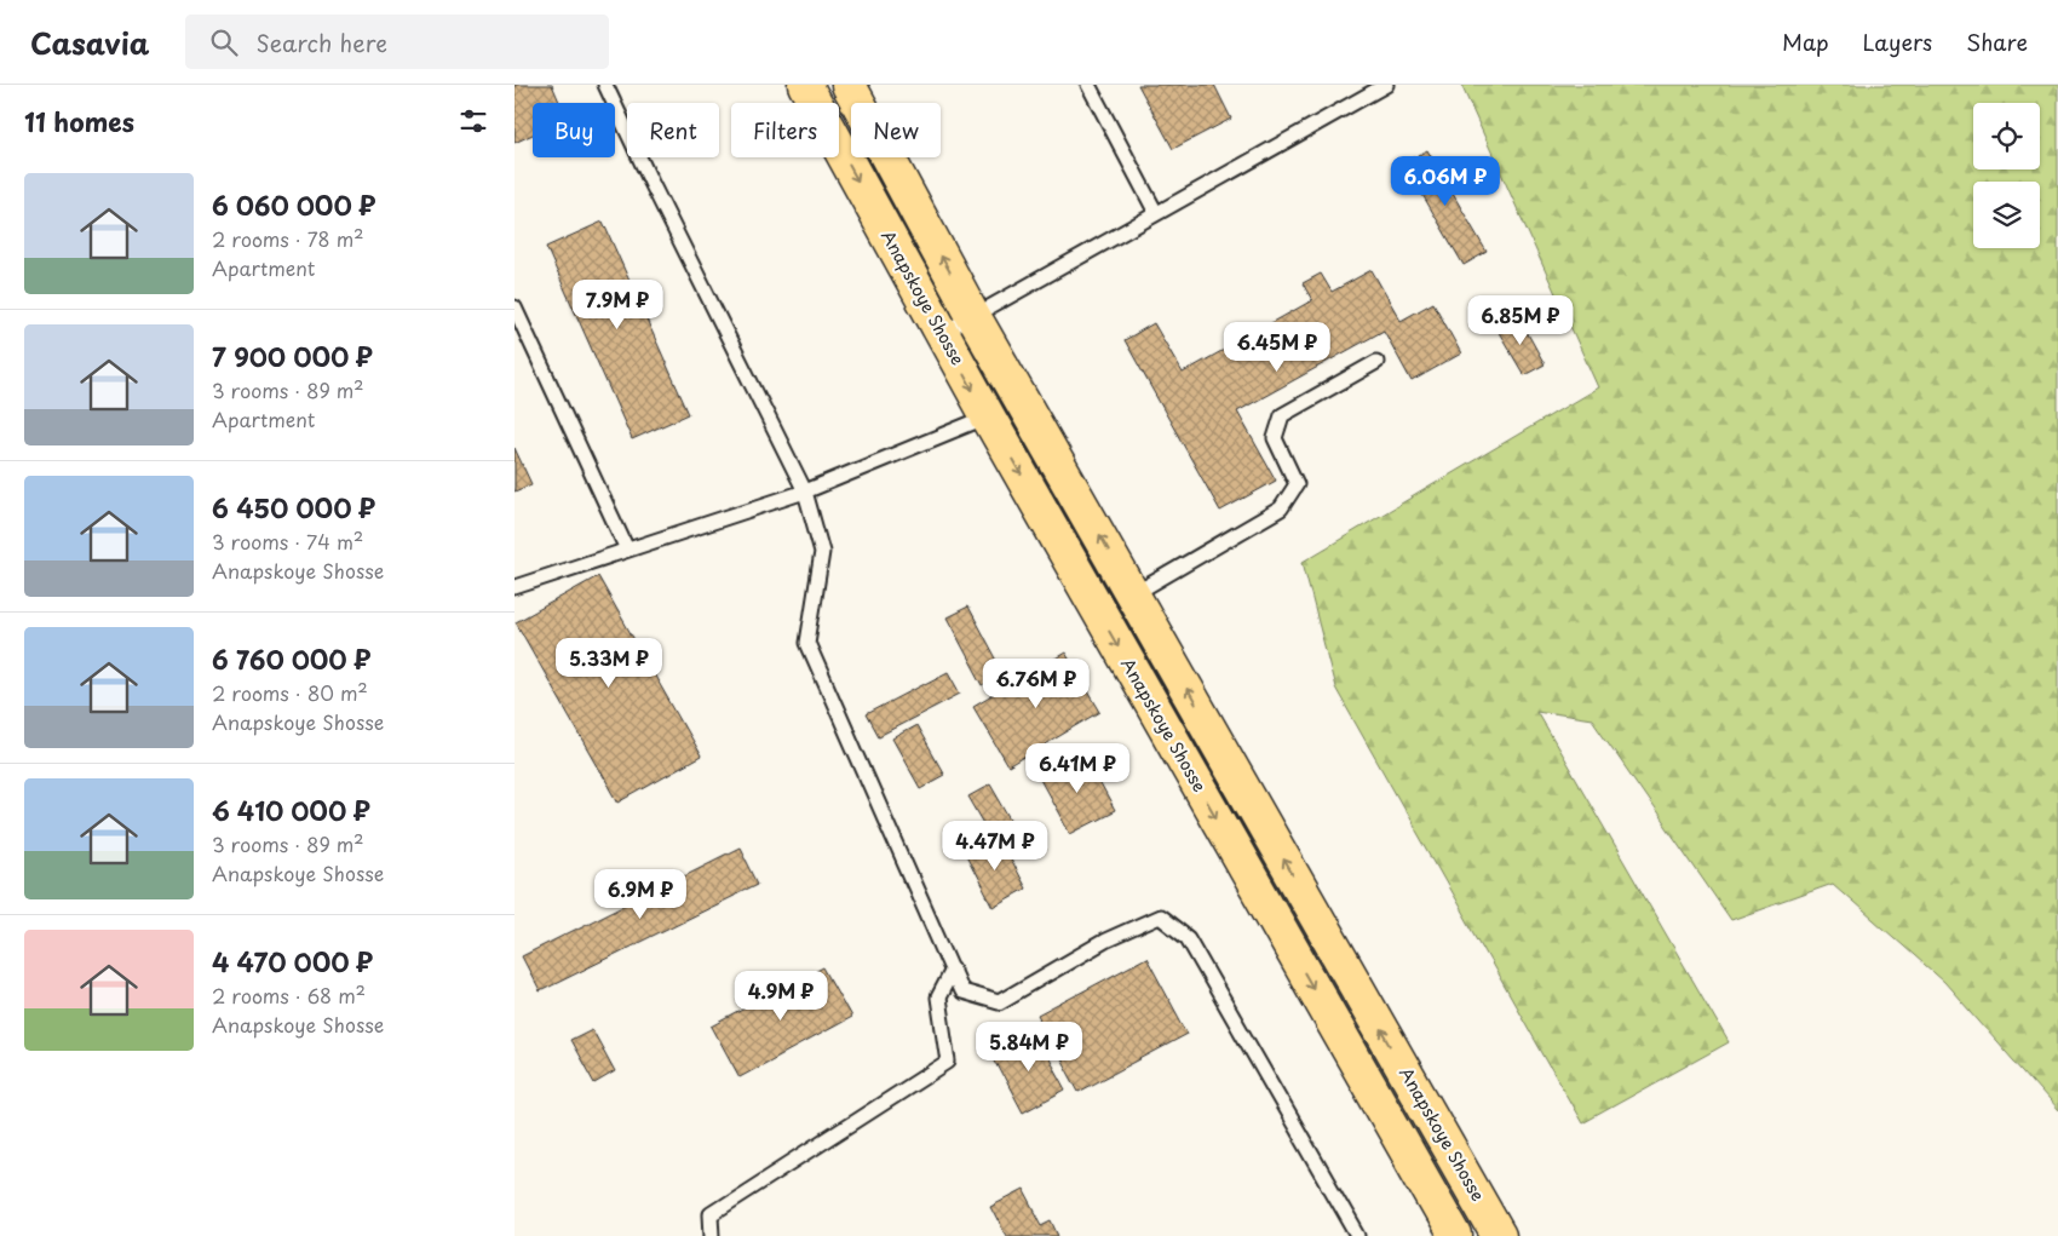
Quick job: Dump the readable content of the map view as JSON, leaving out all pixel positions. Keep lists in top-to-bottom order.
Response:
{
  "streets": {
    "highway": ["Anapskoye Shosse"]
  },
  "page": {
    "header": "Casavia",
    "search": "Search here",
    "nav": ["Map", "Layers", "Share"],
    "heading": "11 homes",
    "chip": [
      "Buy",
      "Rent",
      "Filters",
      "New"
    ],
    "price": [
      "6.06M ₽",
      "7.9M ₽",
      "6.85M ₽",
      "6.45M ₽",
      "5.33M ₽",
      "6.76M ₽",
      "6.41M ₽",
      "4.47M ₽",
      "6.9M ₽",
      "4.9M ₽",
      "5.84M ₽"
    ],
    "list": [
      {
        "name": "6 060 000 ₽",
        "note": "2 rooms · 78 m² · Apartment"
      },
      {
        "name": "7 900 000 ₽",
        "note": "3 rooms · 89 m² · Apartment"
      },
      {
        "name": "6 450 000 ₽",
        "note": "3 rooms · 74 m² · Anapskoye Shosse"
      },
      {
        "name": "6 760 000 ₽",
        "note": "2 rooms · 80 m² · Anapskoye Shosse"
      },
      {
        "name": "6 410 000 ₽",
        "note": "3 rooms · 89 m² · Anapskoye Shosse"
      },
      {
        "name": "4 470 000 ₽",
        "note": "2 rooms · 68 m² · Anapskoye Shosse"
      }
    ]
  }
}
